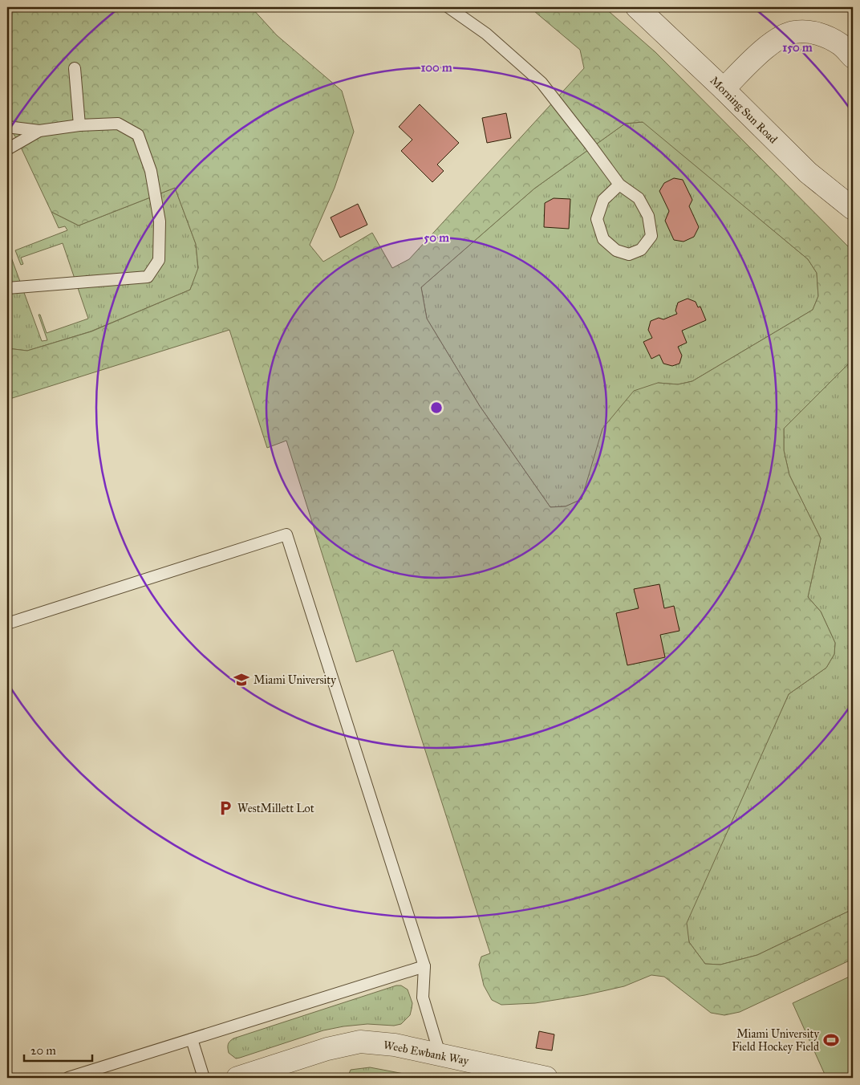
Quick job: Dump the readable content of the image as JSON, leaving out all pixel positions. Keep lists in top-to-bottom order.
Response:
{
  "streets": {
    "street": ["Morning Sun Road", "Weeb Ewbank Way"]
  },
  "places": {
    "school or university": ["Miami University"],
    "parking": ["WestMillett Lot"],
    "sports": ["Miami University Field Hockey Field"]
  },
  "scale_bar": "20 m",
  "rings": ["150 m", "100 m", "50 m"]
}
